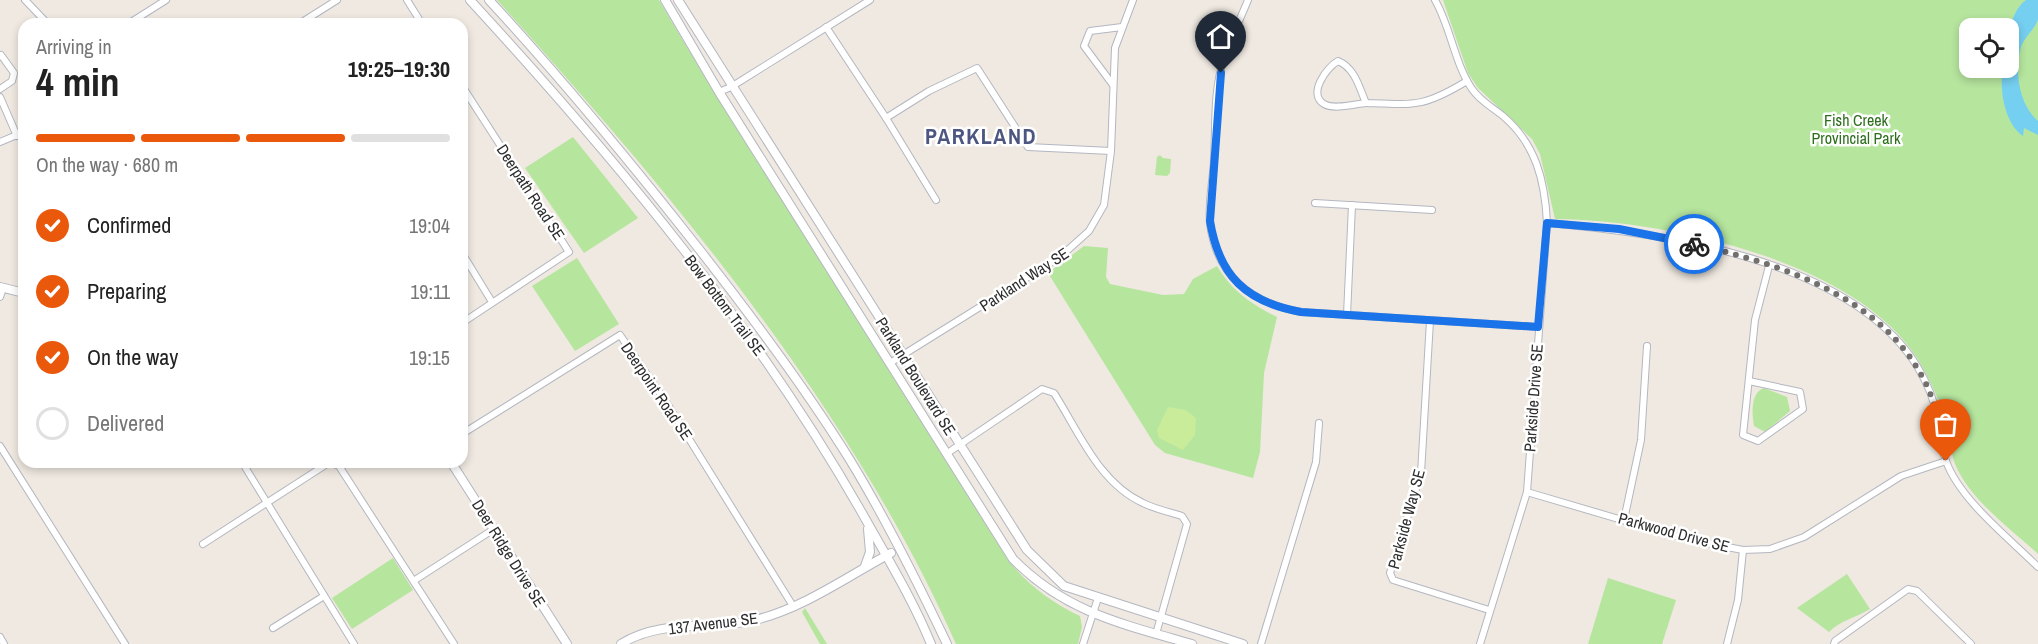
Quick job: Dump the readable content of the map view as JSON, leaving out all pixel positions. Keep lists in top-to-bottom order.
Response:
{
  "streets": {
    "street": [
      "Deerpath Road SE",
      "Parkland Way SE",
      "Bow Bottom Trail SE",
      "Parkland Boulevard SE",
      "Deerpoint Road SE",
      "Parkside Drive SE",
      "Parkside Way SE",
      "Parkwood Drive SE",
      "Deer Ridge Drive SE",
      "137 Avenue SE"
    ]
  },
  "crossings": [
    ["Parkland Way SE", "Parkland Boulevard SE"],
    ["Bow Bottom Trail SE", "137 Avenue SE"],
    ["Deerpoint Road SE", "137 Avenue SE"],
    ["Parkside Drive SE", "Parkside Way SE"],
    ["Parkside Drive SE", "Parkwood Drive SE"]
  ],
  "districts": ["PARKLAND"],
  "parks": ["Fish Creek Provincial Park"],
  "page": {
    "heading": ["4 min", "Arriving in", "19:25–19:30"],
    "bar": "On the way · 680 m",
    "list": [
      ["Confirmed", "19:04"],
      ["Preparing", "19:11"],
      ["On the way", "19:15"],
      "Delivered"
    ]
  }
}
